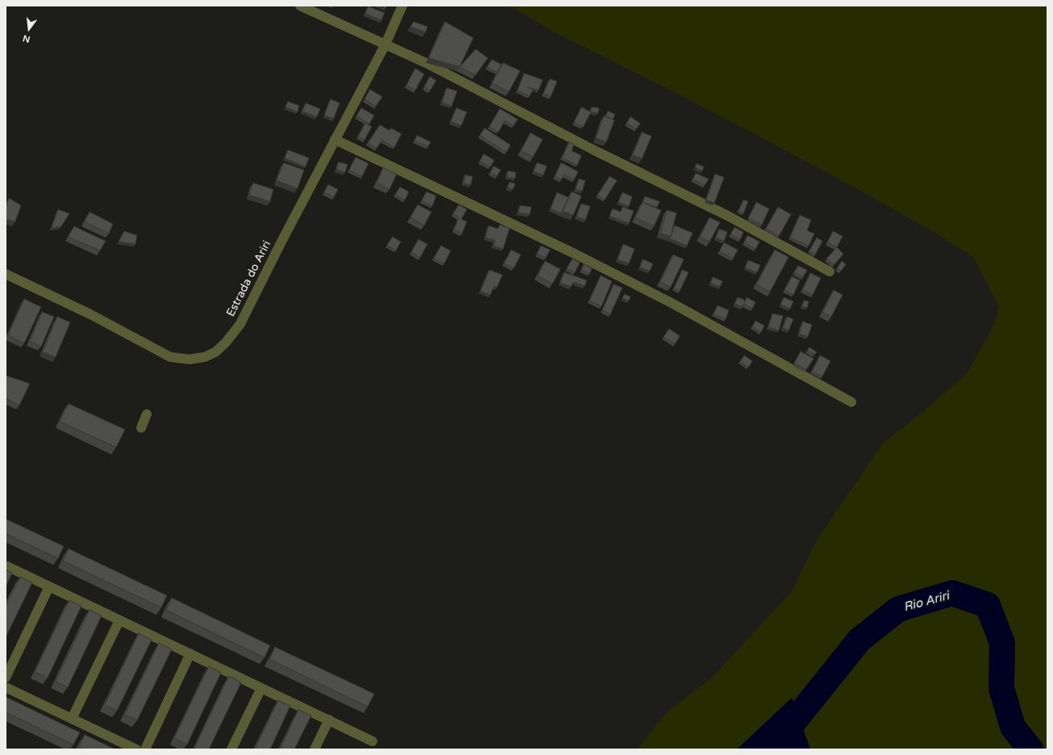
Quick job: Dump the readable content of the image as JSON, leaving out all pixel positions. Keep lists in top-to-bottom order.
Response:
{
  "streets": {
    "street": ["Estrada do Ariri"]
  },
  "water": ["Rio Ariri"],
  "north": "bottom"
}
